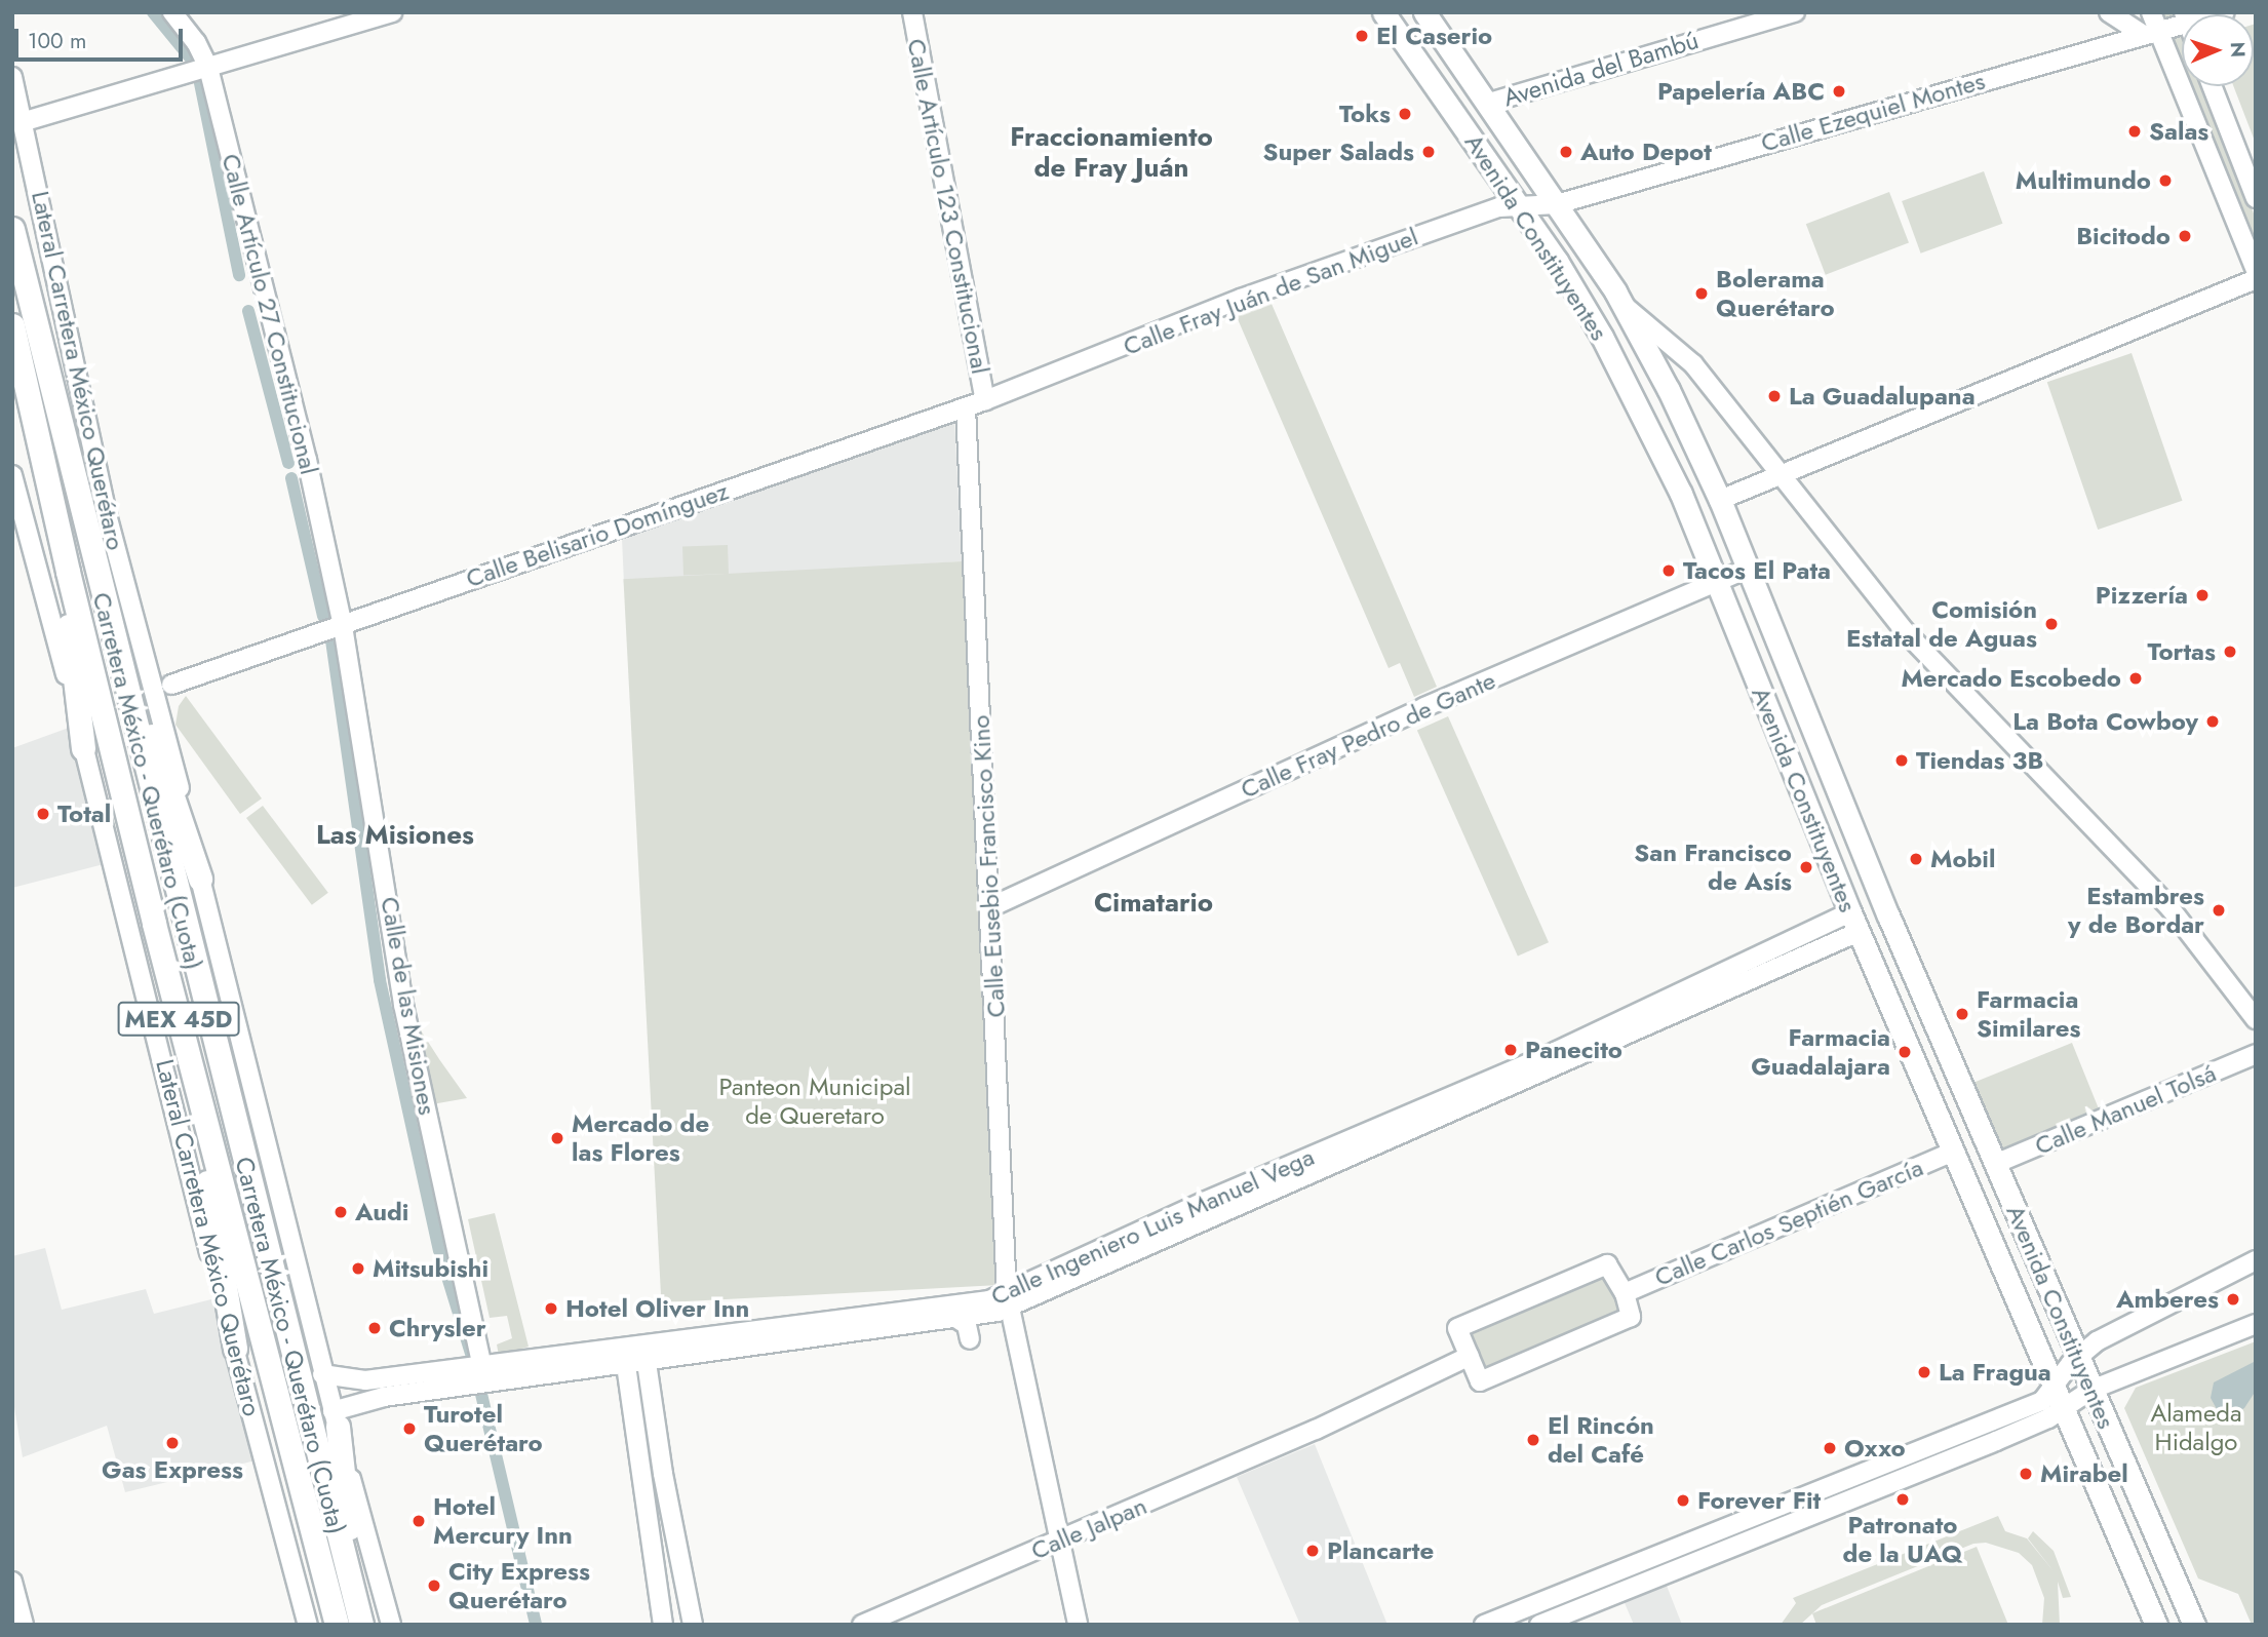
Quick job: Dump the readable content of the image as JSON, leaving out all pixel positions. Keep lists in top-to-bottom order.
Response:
{
  "streets": {
    "highway": ["Carretera México - Querétaro (Cuota)", "MEX 45D"],
    "main road": [
      "Avenida del Bambú",
      "Calle Ezequiel Montes",
      "Calle Artículo 123 Constitucional",
      "Avenida Constituyentes",
      "Calle Fray Juán de San Miguel",
      "Calle Artículo 27 Constitucional",
      "Lateral Carretera México Querétaro",
      "Calle Belisario Domínguez",
      "Calle Fray Pedro de Gante",
      "Calle Eusebio Francisco Kino",
      "Calle de las Misiones",
      "Calle Manuel Tolsá",
      "Calle Carlos Septién García",
      "Calle Ingeniero Luis Manuel Vega",
      "Calle Jalpan"
    ]
  },
  "crossings": [
    ["Avenida del Bambú", "Avenida Constituyentes"],
    ["Calle Ezequiel Montes", "Avenida Constituyentes"],
    ["Calle Ezequiel Montes", "Calle Fray Juán de San Miguel"],
    ["Calle Artículo 123 Constitucional", "Calle Belisario Domínguez"],
    ["Avenida Constituyentes", "Calle Fray Juán de San Miguel"],
    ["Avenida Constituyentes", "Calle Fray Pedro de Gante"],
    ["Avenida Constituyentes", "Calle Manuel Tolsá"],
    ["Avenida Constituyentes", "Calle Carlos Septién García"],
    ["Avenida Constituyentes", "Calle Ingeniero Luis Manuel Vega"],
    ["Calle Fray Juán de San Miguel", "Calle Belisario Domínguez"],
    ["Calle Artículo 27 Constitucional", "Calle Belisario Domínguez"],
    ["Calle Artículo 27 Constitucional", "Calle de las Misiones"],
    ["Lateral Carretera México Querétaro", "Calle Ingeniero Luis Manuel Vega"],
    ["Calle Belisario Domínguez", "Calle Eusebio Francisco Kino"],
    ["Calle Belisario Domínguez", "Calle de las Misiones"],
    ["Calle Fray Pedro de Gante", "Calle Eusebio Francisco Kino"],
    ["Calle Eusebio Francisco Kino", "Calle Ingeniero Luis Manuel Vega"],
    ["Calle Eusebio Francisco Kino", "Calle Jalpan"],
    ["Calle de las Misiones", "Calle Ingeniero Luis Manuel Vega"]
  ],
  "districts": ["Fraccionamiento de Fray Juán", "Las Misiones", "Cimatario"],
  "parks": ["Panteon Municipal de Queretaro", "Alameda Hidalgo"],
  "places": [
    "El Caserio",
    "Papelería ABC",
    "Toks",
    "Salas",
    "Super Salads",
    "Auto Depot",
    "Multimundo",
    "Bicitodo",
    "Bolerama Querétaro",
    "La Guadalupana",
    "Tacos El Pata",
    "Pizzería",
    "Comisión Estatal de Aguas",
    "Tortas",
    "Mercado Escobedo",
    "La Bota Cowboy",
    "Tiendas 3B",
    "Total",
    "Mobil",
    "San Francisco de Asís",
    "Estambres y de Bordar",
    "Farmacia Similares",
    "Panecito",
    "Farmacia Guadalajara",
    "Mercado de las Flores",
    "Audi",
    "Mitsubishi",
    "Amberes",
    "Hotel Oliver Inn",
    "Chrysler",
    "La Fragua",
    "Turotel Querétaro",
    "El Rincón del Café",
    "Gas Express",
    "Oxxo",
    "Mirabel",
    "Patronato de la UAQ",
    "Forever Fit",
    "Hotel Mercury Inn",
    "Plancarte",
    "City Express Querétaro"
  ],
  "scale_bar": "100 m",
  "north": "right"
}
